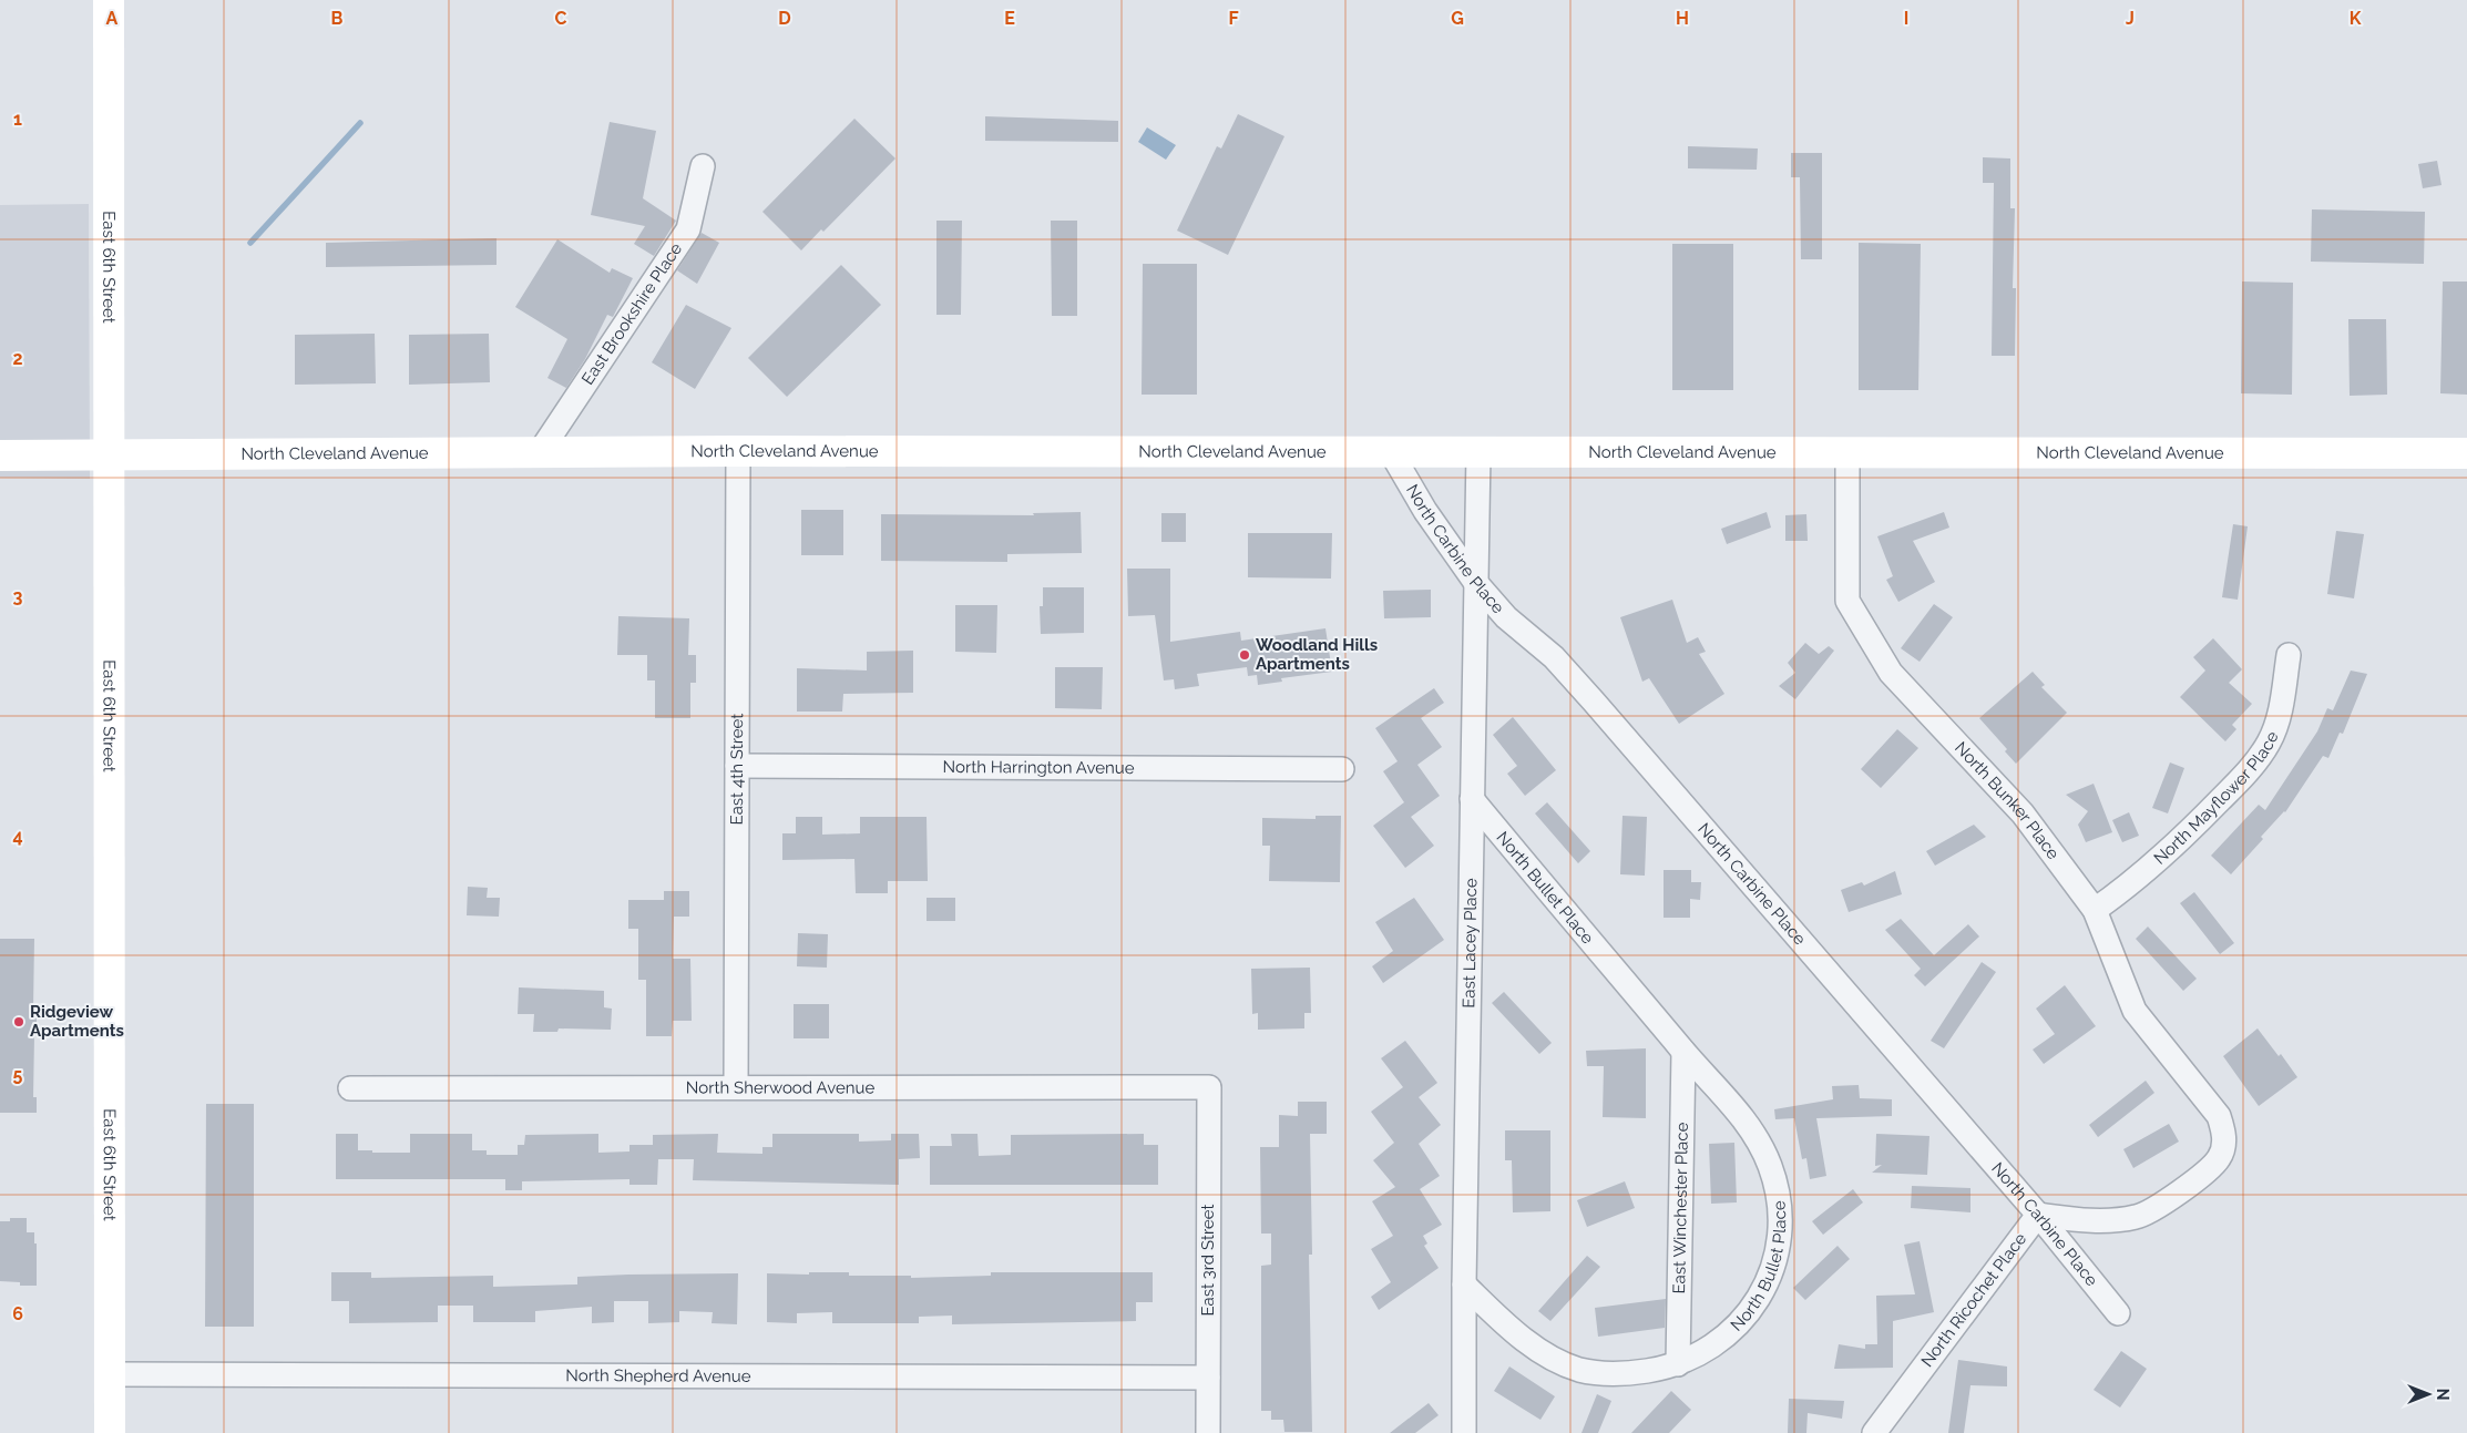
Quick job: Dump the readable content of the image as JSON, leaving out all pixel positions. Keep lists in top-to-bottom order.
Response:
{
  "streets": {
    "street": [
      "East 6th Street",
      "East Brookshire Place",
      "North Cleveland Avenue",
      "North Carbine Place",
      "North Harrington Avenue",
      "East 4th Street",
      "North Mayflower Place",
      "North Bunker Place",
      "North Bullet Place",
      "East Lacey Place",
      "North Sherwood Avenue",
      "East Winchester Place",
      "East 3rd Street",
      "North Ricochet Place",
      "North Shepherd Avenue"
    ]
  },
  "crossings": [
    ["East 6th Street", "North Cleveland Avenue"],
    ["East 6th Street", "North Shepherd Avenue"],
    ["East Brookshire Place", "North Cleveland Avenue"],
    ["North Cleveland Avenue", "North Carbine Place"],
    ["North Cleveland Avenue", "East 4th Street"],
    ["North Cleveland Avenue", "North Bunker Place"],
    ["North Cleveland Avenue", "East Lacey Place"],
    ["North Carbine Place", "North Bunker Place"],
    ["North Carbine Place", "East Lacey Place"],
    ["North Carbine Place", "North Ricochet Place"],
    ["North Harrington Avenue", "East 4th Street"],
    ["East 4th Street", "North Sherwood Avenue"],
    ["North Mayflower Place", "North Bunker Place"],
    ["North Bunker Place", "North Ricochet Place"],
    ["North Bullet Place", "East Lacey Place"],
    ["North Bullet Place", "East Winchester Place"],
    ["North Sherwood Avenue", "East 3rd Street"],
    ["East 3rd Street", "North Shepherd Avenue"]
  ],
  "places": ["Woodland Hills Apartments", "Ridgeview Apartments"],
  "north": "right",
  "grid": {
    "columns": [
      "A",
      "B",
      "C",
      "D",
      "E",
      "F",
      "G",
      "H",
      "I",
      "J",
      "K"
    ],
    "rows": [
      "1",
      "2",
      "3",
      "4",
      "5",
      "6"
    ]
  }
}
